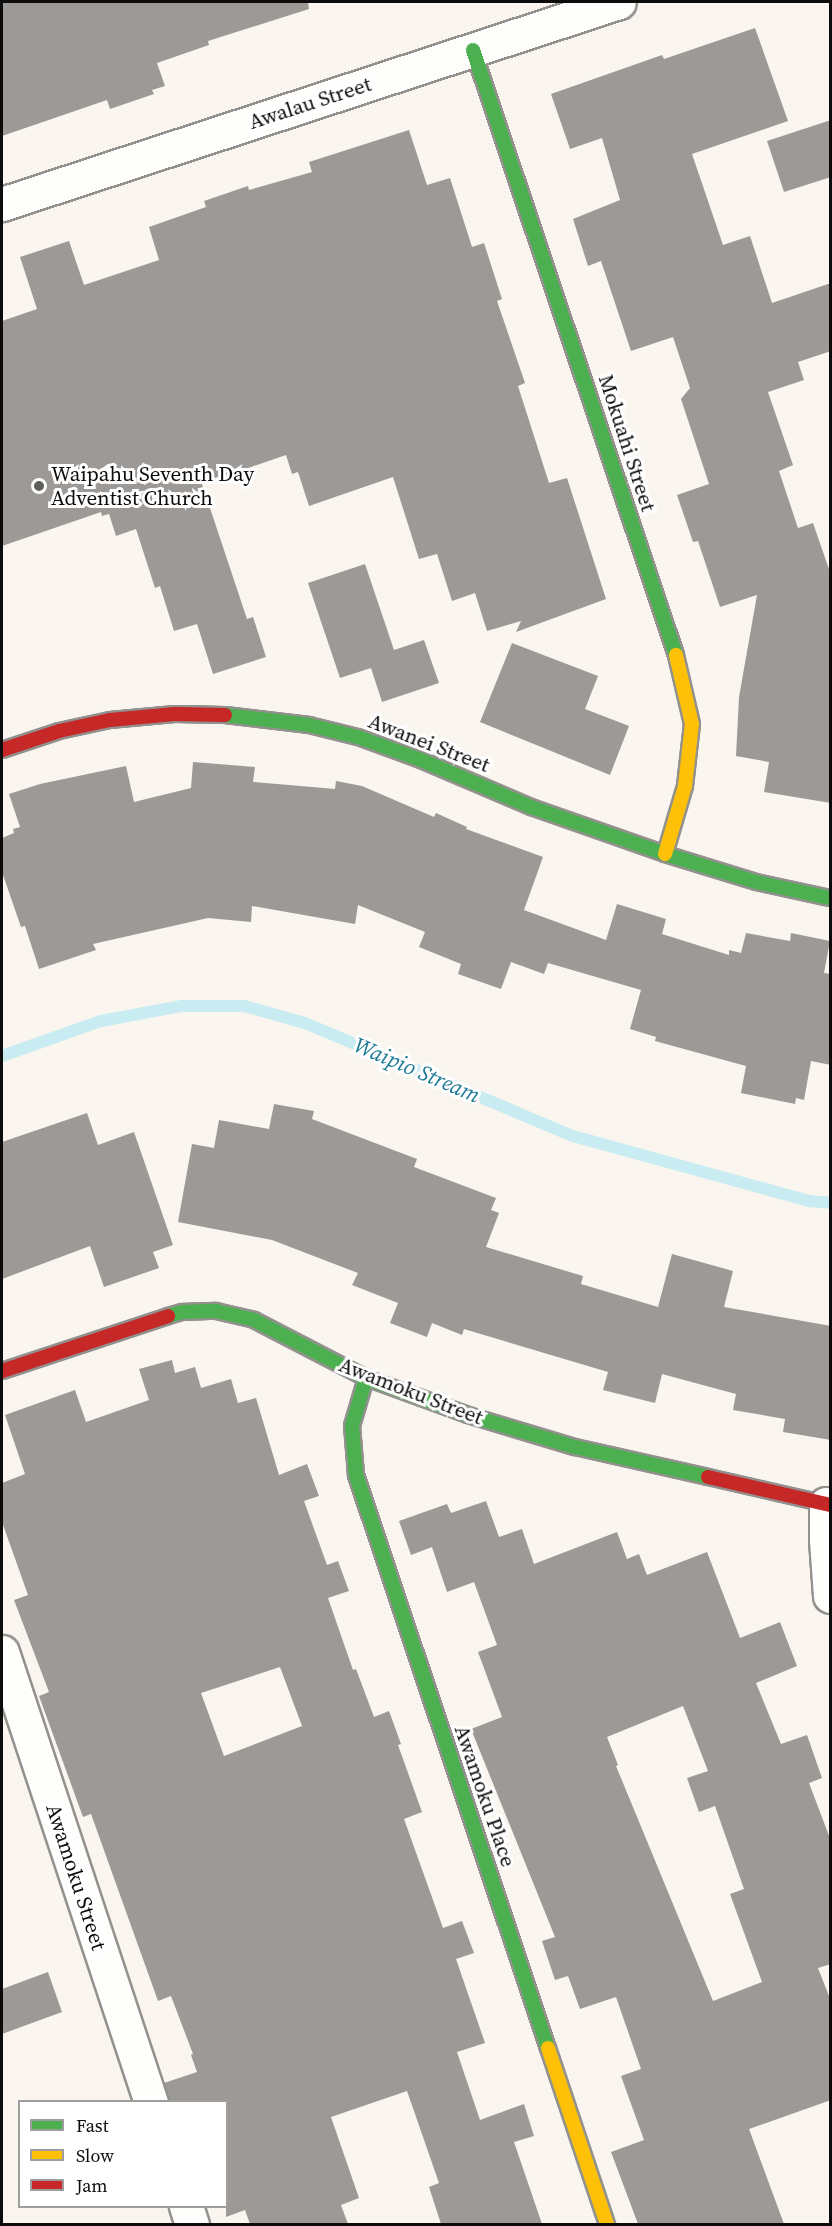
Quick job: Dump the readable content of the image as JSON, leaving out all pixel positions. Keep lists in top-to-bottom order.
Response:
{
  "streets": {
    "street": [
      "Awalau Street",
      "Mokuahi Street",
      "Awanei Street",
      "Awamoku Street",
      "Awamoku Place"
    ]
  },
  "crossings": [
    ["Awalau Street", "Mokuahi Street"],
    ["Mokuahi Street", "Awanei Street"],
    ["Awamoku Street", "Awamoku Place"]
  ],
  "water": ["Waipio Stream"],
  "places": ["Waipahu Seventh Day Adventist Church"],
  "legend": ["Fast", "Slow", "Jam"]
}
